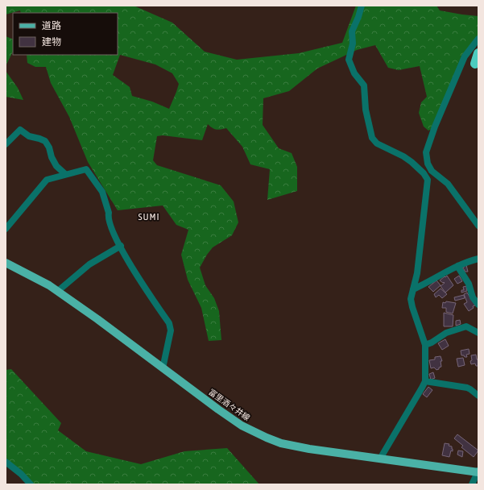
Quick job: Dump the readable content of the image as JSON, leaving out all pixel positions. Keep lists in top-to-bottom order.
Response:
{
  "streets": {
    "main road": ["富里酒々井線"]
  },
  "districts": ["SUMI"],
  "legend": ["道路", "建物"]
}
